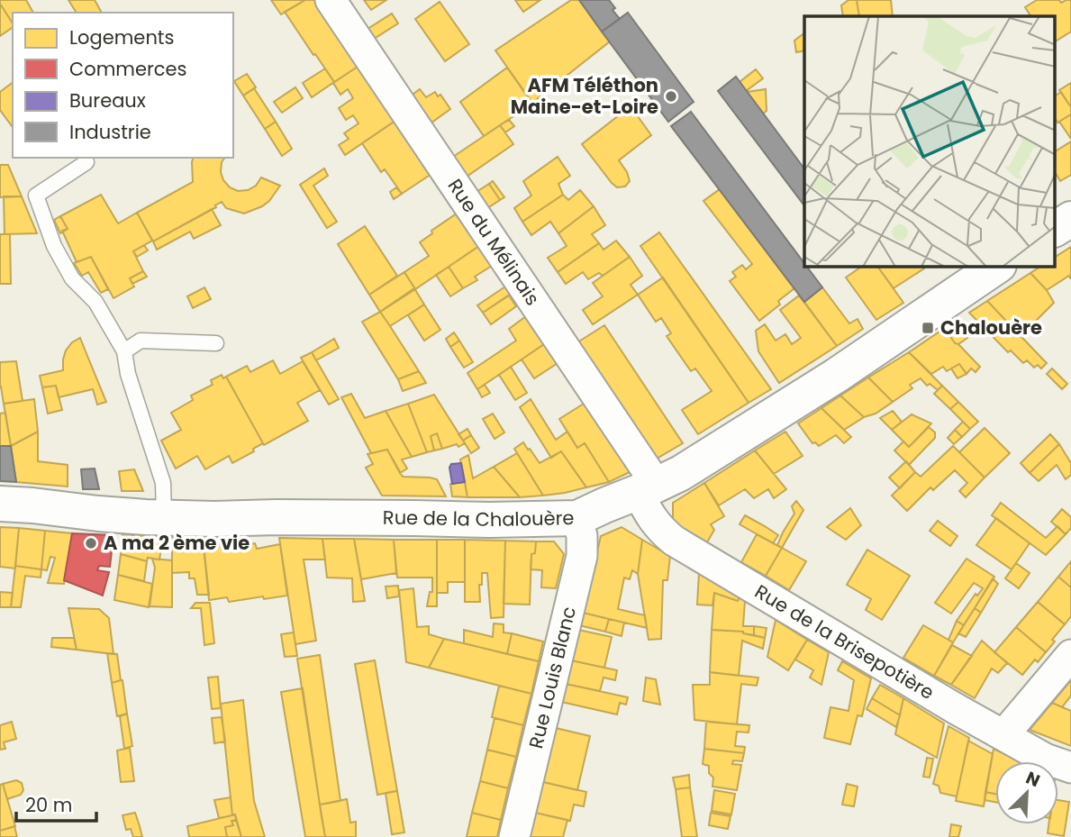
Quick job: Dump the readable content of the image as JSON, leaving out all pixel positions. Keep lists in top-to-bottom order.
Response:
{
  "streets": {
    "street": [
      "Rue du Mélinais",
      "Rue de la Chalouère",
      "Rue de la Brisepotière",
      "Rue Louis Blanc"
    ]
  },
  "crossings": [
    ["Rue du Mélinais", "Rue de la Chalouère"],
    ["Rue du Mélinais", "Rue de la Brisepotière"],
    ["Rue de la Chalouère", "Rue de la Brisepotière"],
    ["Rue de la Chalouère", "Rue Louis Blanc"]
  ],
  "places": {
    "other": ["AFM Téléthon Maine-et-Loire", "A ma 2 ème vie"],
    "transit": ["Chalouère"]
  },
  "legend": [
    "Logements",
    "Commerces",
    "Bureaux",
    "Industrie"
  ],
  "scale_bar": "20 m",
  "north": "top right"
}
